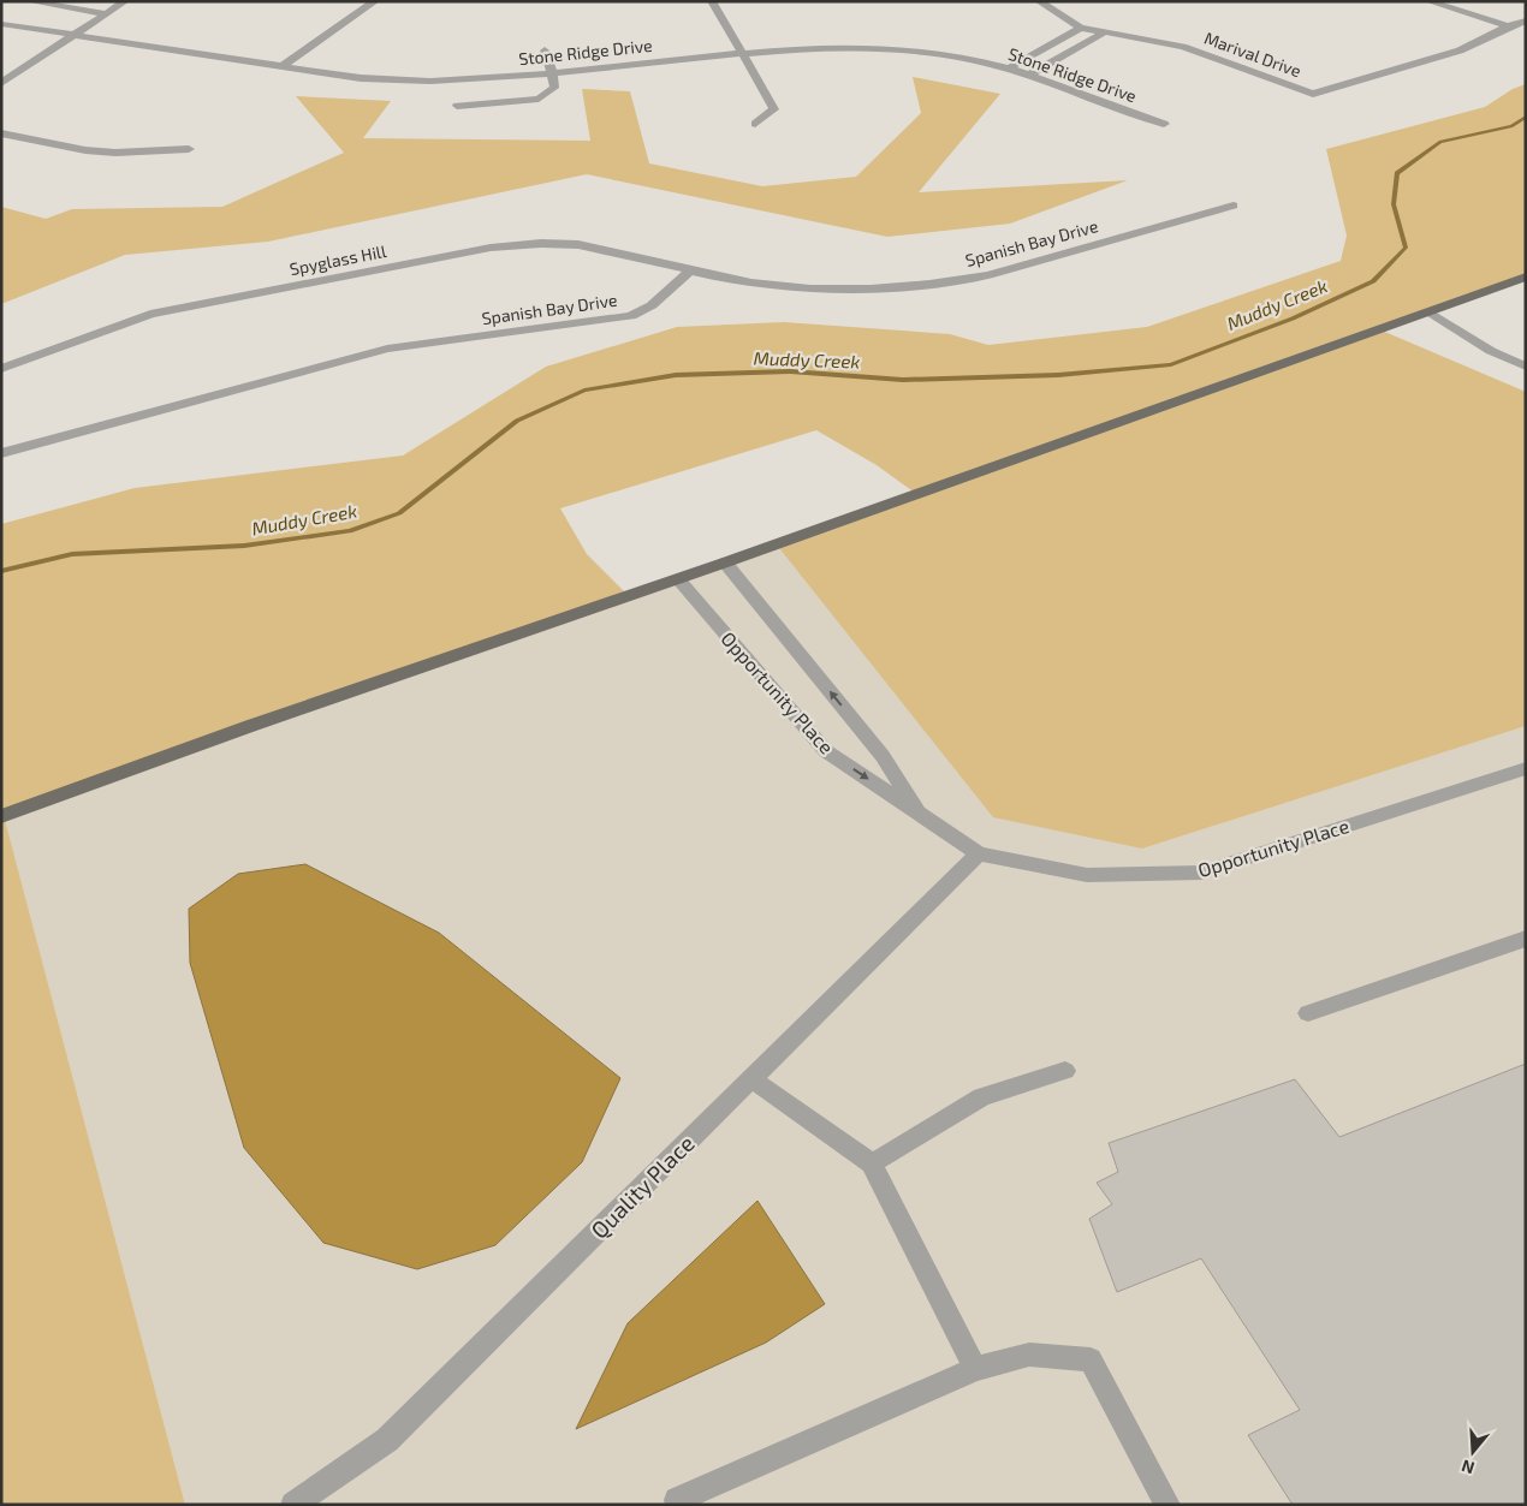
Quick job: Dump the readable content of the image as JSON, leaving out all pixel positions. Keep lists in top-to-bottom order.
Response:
{
  "streets": {
    "street": [
      "Stone Ridge Drive",
      "Marival Drive",
      "Spanish Bay Drive",
      "Spyglass Hill",
      "Opportunity Place",
      "Quality Place"
    ]
  },
  "crossings": [
    ["Spanish Bay Drive", "Spyglass Hill"],
    ["Opportunity Place", "Quality Place"]
  ],
  "water": ["Muddy Creek"],
  "north": "bottom"
}
